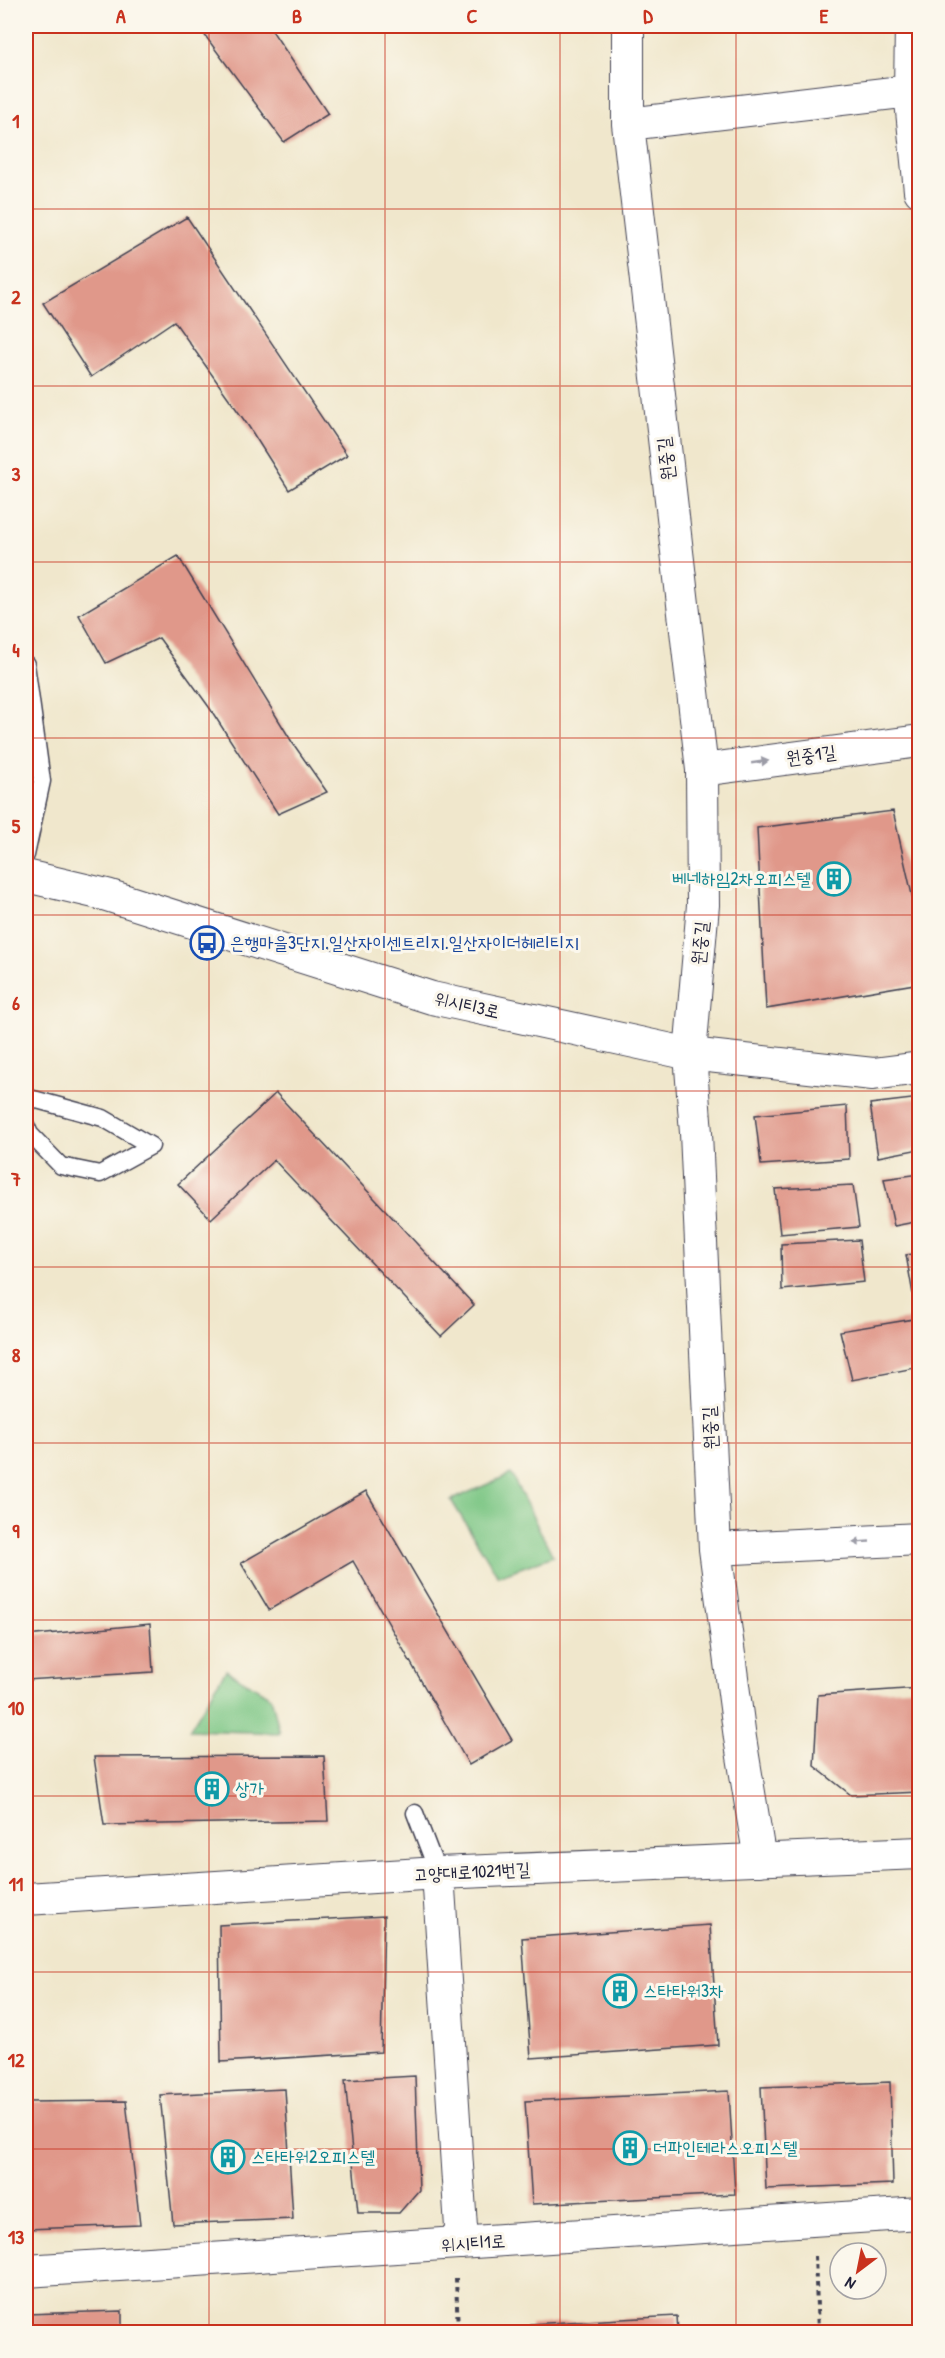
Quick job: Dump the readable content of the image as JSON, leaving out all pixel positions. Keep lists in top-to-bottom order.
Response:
{
  "streets": {
    "street": [
      "원중길",
      "원중1길",
      "위시티3로",
      "고양대로1021번길",
      "위시티1로"
    ]
  },
  "crossings": [
    ["원중길", "원중1길"],
    ["원중길", "위시티3로"],
    ["원중길", "고양대로1021번길"]
  ],
  "one_way": ["원중1길"],
  "places": {
    "building": [
      "베네하임2차오피스텔",
      "상가",
      "스타타워3차",
      "더파인테라스오피스텔",
      "스타타워2오피스텔"
    ],
    "bus stop": ["은행마을3단지.일산자이센트리지.일산자이더헤리티지"]
  },
  "north": "bottom left",
  "grid": {
    "columns": [
      "A",
      "B",
      "C",
      "D",
      "E"
    ],
    "rows": [
      "1",
      "2",
      "3",
      "4",
      "5",
      "6",
      "7",
      "8",
      "9",
      "10",
      "11",
      "12",
      "13"
    ]
  }
}
